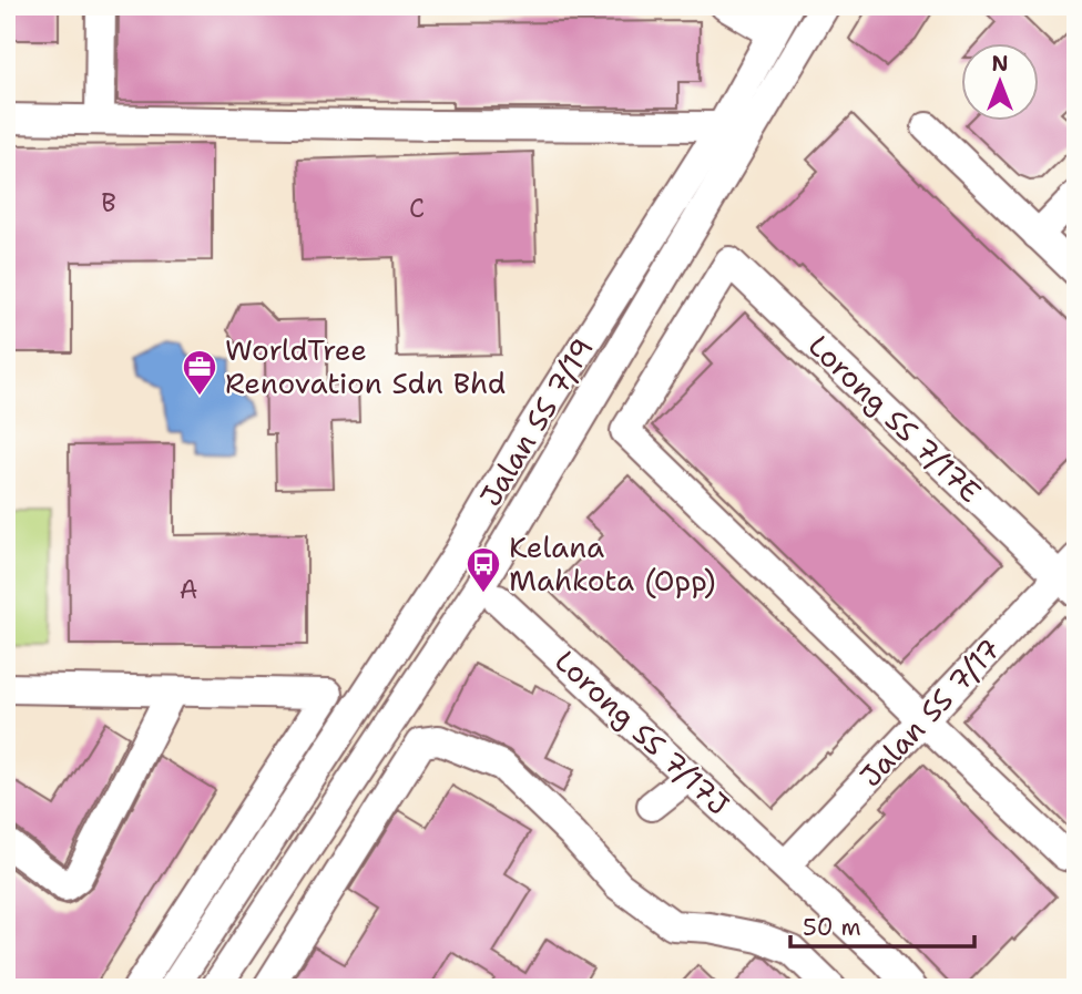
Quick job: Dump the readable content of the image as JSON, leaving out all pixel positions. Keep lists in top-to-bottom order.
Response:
{
  "streets": {
    "street": [
      "Lorong SS 7/17E",
      "Jalan SS 7/19",
      "Jalan SS 7/17",
      "Lorong SS 7/17J"
    ]
  },
  "crossings": [
    ["Lorong SS 7/17E", "Jalan SS 7/17"],
    ["Jalan SS 7/17", "Lorong SS 7/17J"]
  ],
  "places": {
    "office": ["WorldTree Renovation Sdn Bhd"],
    "bus stop": ["Kelana Mahkota (Opp)"]
  },
  "house_numbers": ["B", "C", "A"],
  "scale_bar": "50 m",
  "north": "top"
}
